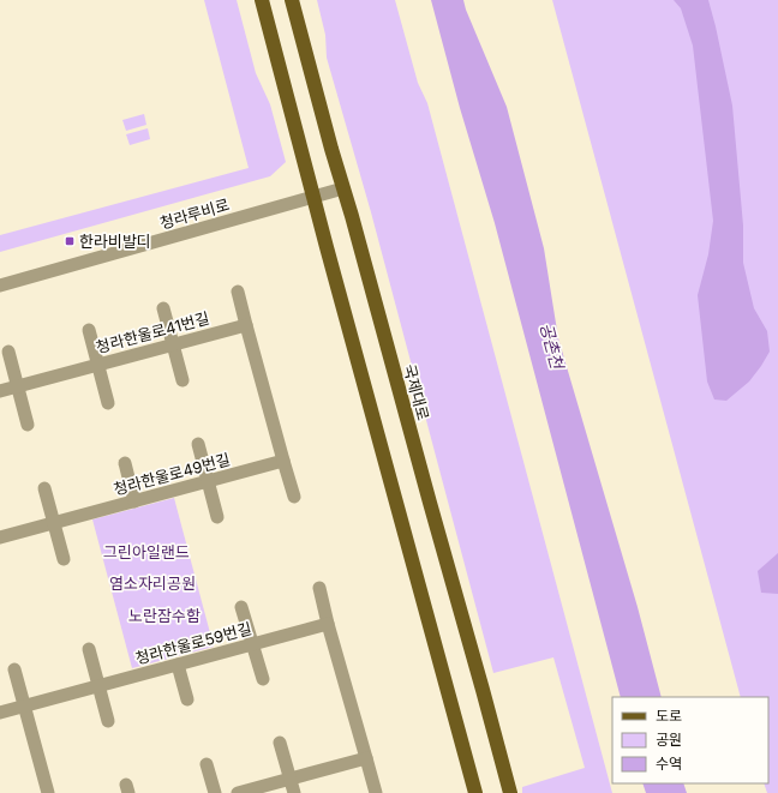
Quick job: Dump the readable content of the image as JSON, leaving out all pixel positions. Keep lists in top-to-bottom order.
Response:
{
  "streets": {
    "main road": ["국제대로"],
    "street": [
      "청라루비로",
      "청라한울로41번길",
      "청라한울로49번길",
      "청라한울로59번길"
    ]
  },
  "crossings": [
    ["청라루비로", "국제대로"]
  ],
  "water": ["공촌천"],
  "parks": ["그린아일랜드", "염소자리공원", "노란잠수함"],
  "places": {
    "transit": ["한라비발디"]
  },
  "legend": ["도로", "공원", "수역"]
}
